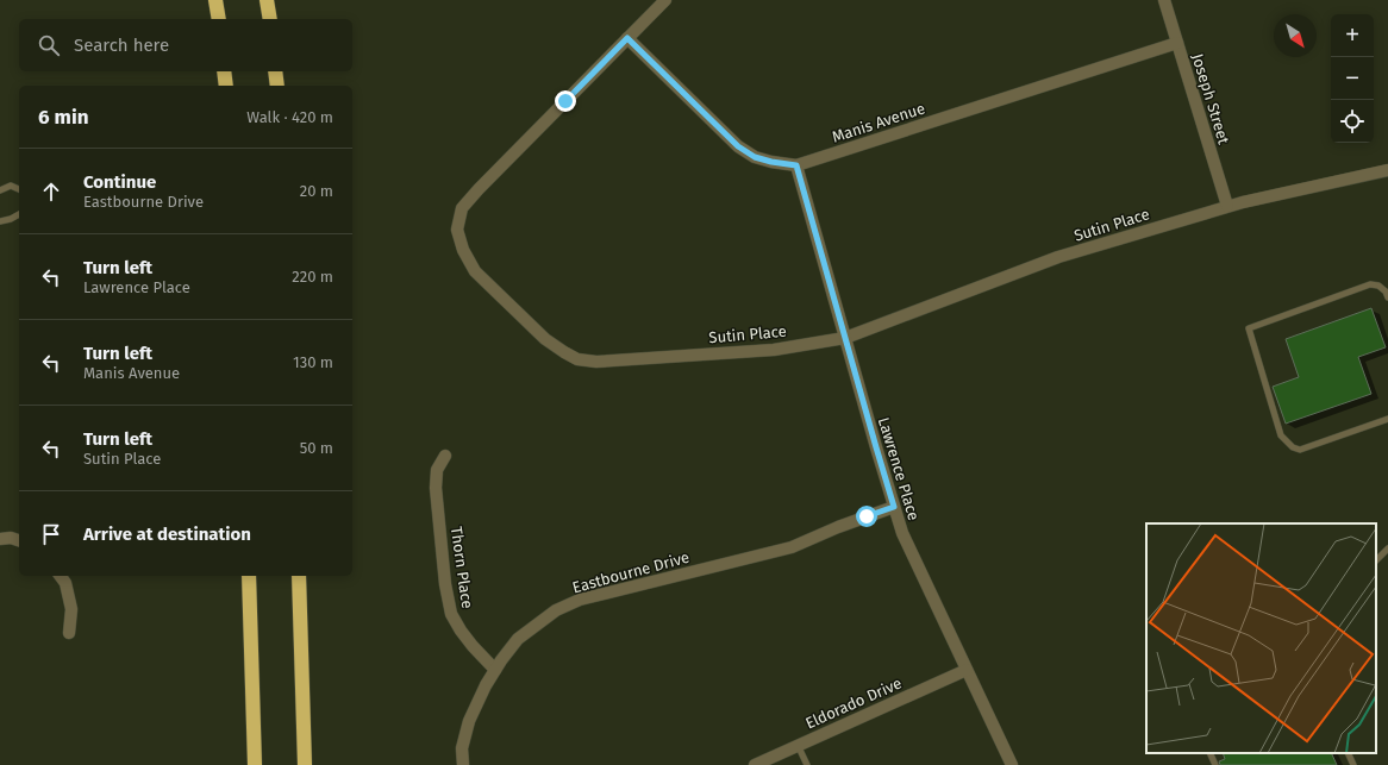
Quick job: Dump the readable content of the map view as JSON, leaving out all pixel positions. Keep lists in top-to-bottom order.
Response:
{
  "streets": {
    "street": [
      "Joseph Street",
      "Manis Avenue",
      "Sutin Place",
      "Lawrence Place",
      "Thorn Place",
      "Eastbourne Drive",
      "Eldorado Drive"
    ]
  },
  "crossings": [
    ["Joseph Street", "Manis Avenue"],
    ["Joseph Street", "Sutin Place"],
    ["Manis Avenue", "Sutin Place"],
    ["Manis Avenue", "Lawrence Place"],
    ["Sutin Place", "Lawrence Place"],
    ["Lawrence Place", "Eastbourne Drive"],
    ["Lawrence Place", "Eldorado Drive"],
    ["Thorn Place", "Eastbourne Drive"]
  ],
  "north": "bottom right",
  "page": {
    "map_buttons": ["+", "−"],
    "search": "Search here",
    "heading": ["6 min", "Walk · 420 m"],
    "list": [
      ["Continue", "Eastbourne Drive", "20 m"],
      ["Turn left", "Lawrence Place", "220 m"],
      ["Turn left", "Manis Avenue", "130 m"],
      ["Turn left", "Sutin Place", "50 m"],
      "Arrive at destination"
    ]
  }
}
